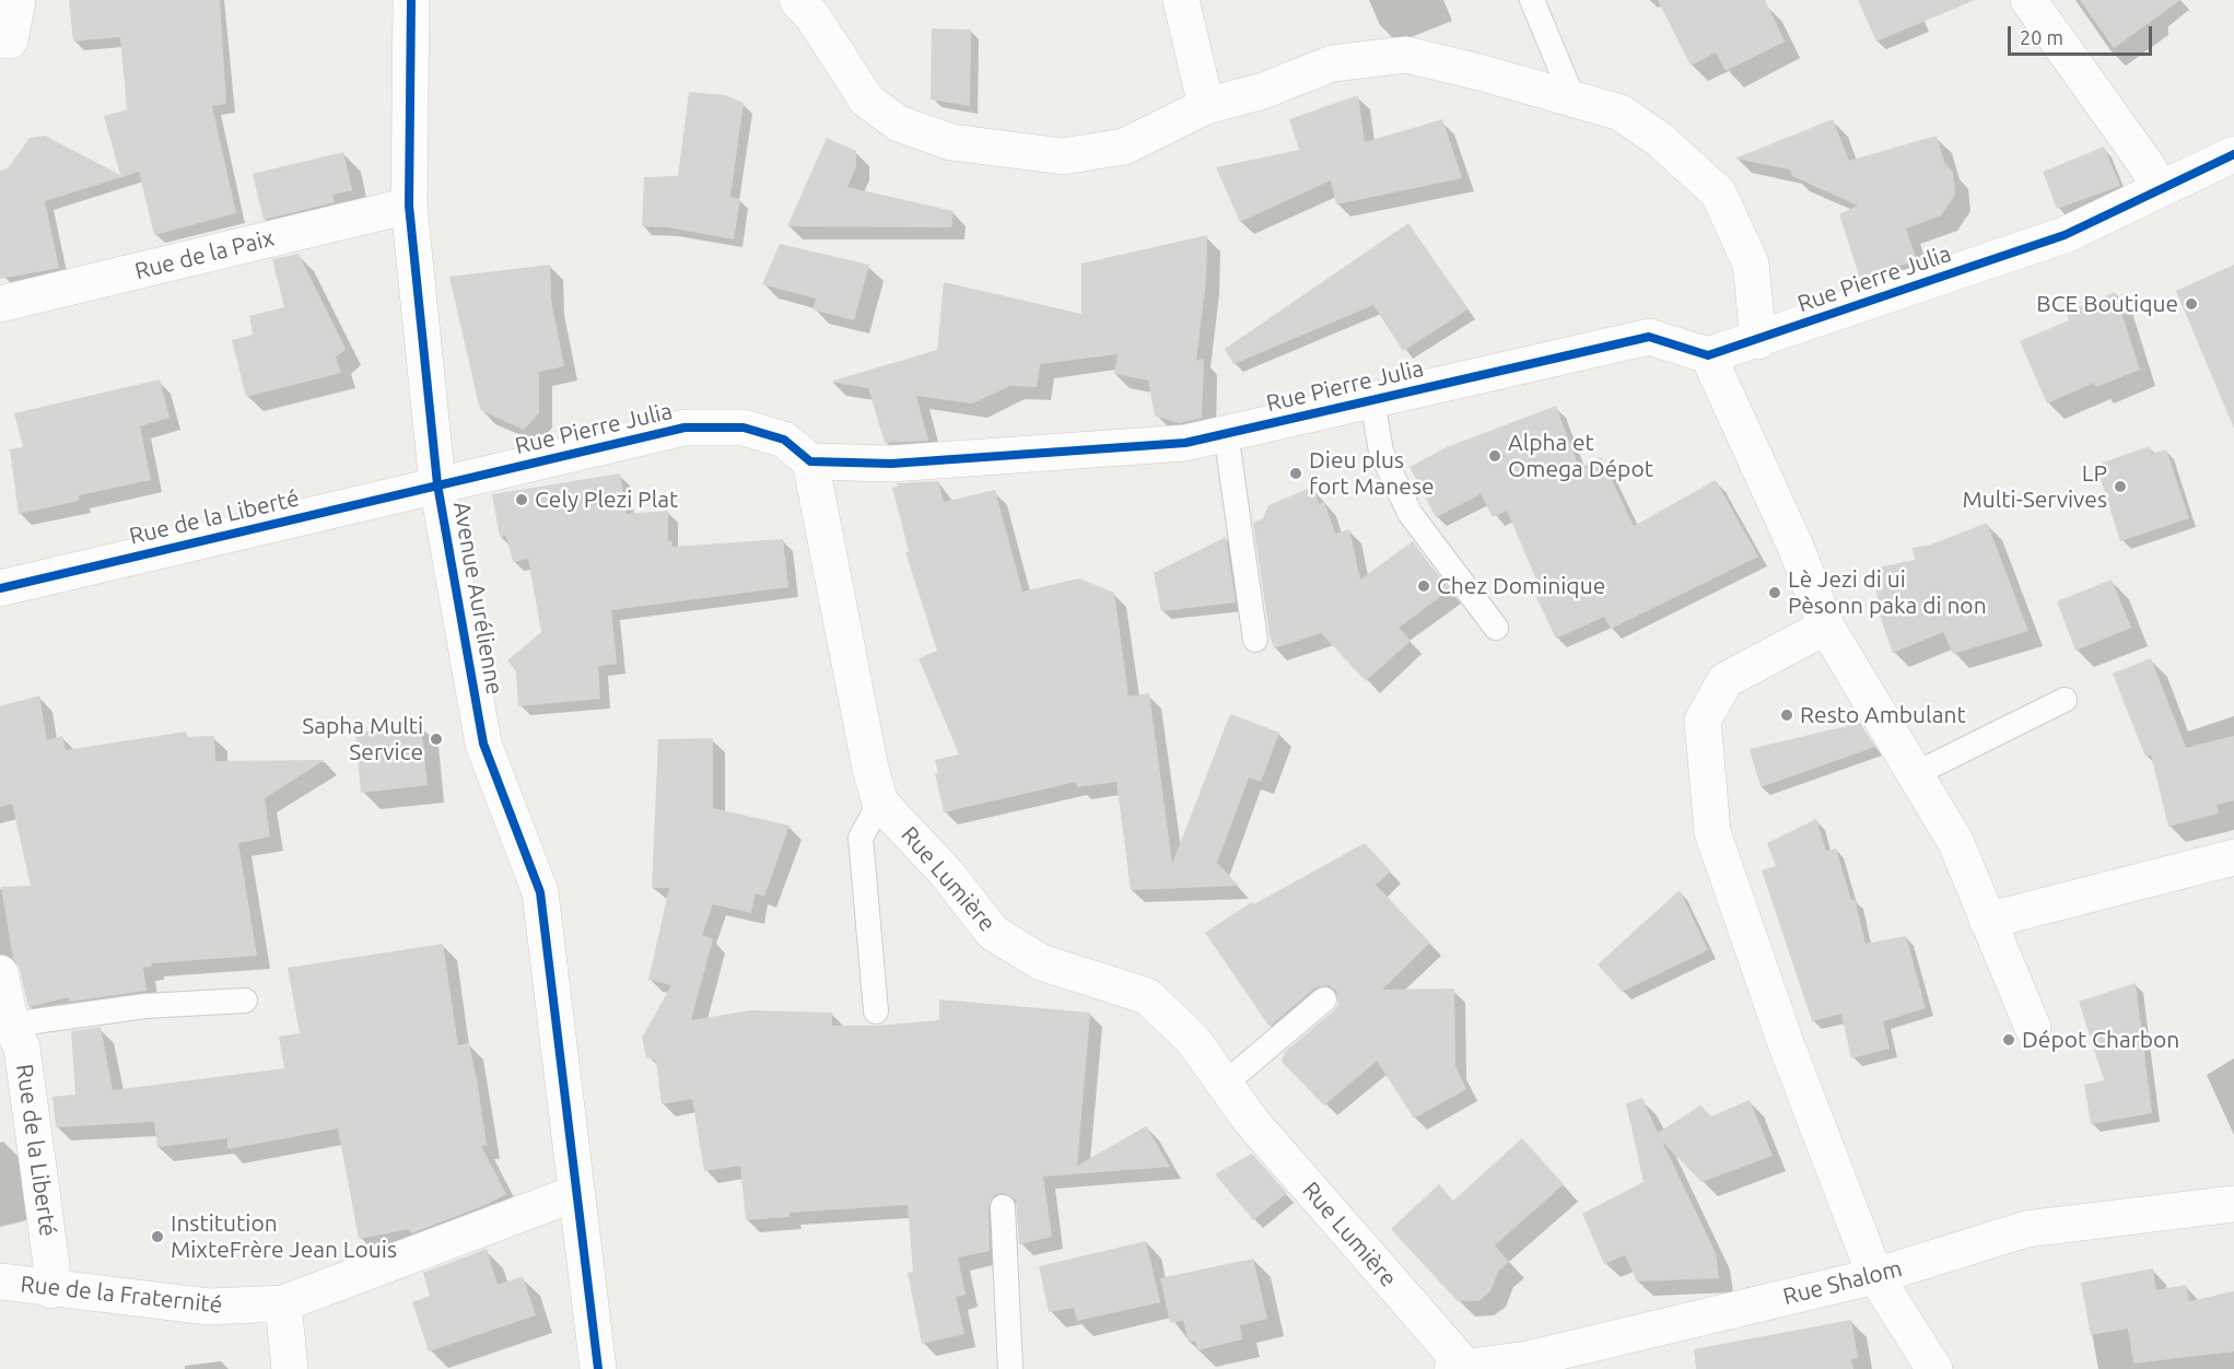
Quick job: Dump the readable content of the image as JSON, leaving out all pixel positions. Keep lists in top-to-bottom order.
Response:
{
  "streets": {
    "street": [
      "Rue de la Paix",
      "Rue Pierre Julia",
      "Rue de la Liberté",
      "Avenue Aurélienne",
      "Rue Lumière",
      "Rue Shalom",
      "Rue de la Fraternité"
    ]
  },
  "crossings": [
    ["Rue de la Paix", "Avenue Aurélienne"],
    ["Rue Pierre Julia", "Rue de la Liberté"],
    ["Rue Pierre Julia", "Avenue Aurélienne"],
    ["Rue Pierre Julia", "Rue Lumière"],
    ["Rue de la Liberté", "Avenue Aurélienne"],
    ["Rue de la Liberté", "Rue de la Fraternité"],
    ["Avenue Aurélienne", "Rue de la Fraternité"],
    ["Rue Lumière", "Rue Shalom"]
  ],
  "places": [
    "BCE Boutique",
    "Alpha et Omega Dépot",
    "Dieu plus fort Manese",
    "LP Multi-Servives",
    "Cely Plezi Plat",
    "Chez Dominique",
    "Lè Jezi di ui Pèsonn paka di non",
    "Resto Ambulant",
    "Sapha Multi Service",
    "Dépot Charbon",
    "Institution MixteFrère Jean Louis"
  ],
  "scale_bar": "20 m"
}
